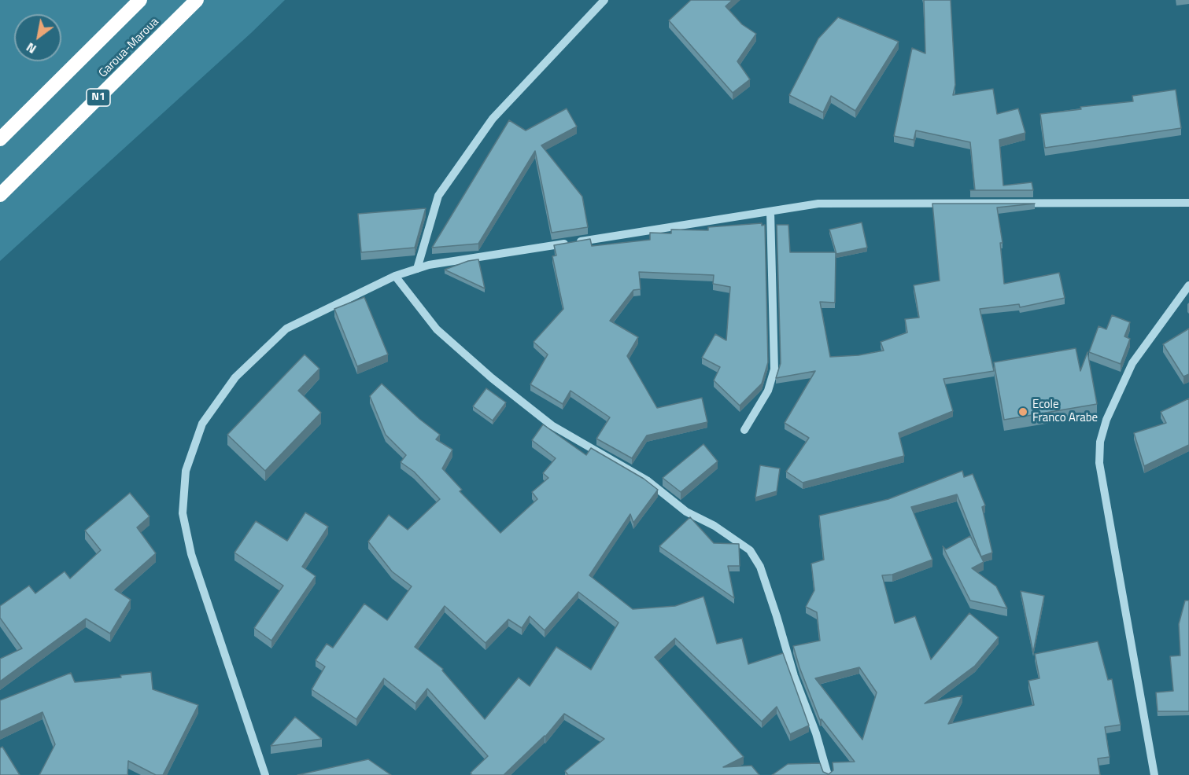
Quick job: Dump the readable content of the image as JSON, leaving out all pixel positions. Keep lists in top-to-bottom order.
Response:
{
  "streets": {
    "highway": ["Garoua-Maroua", "N1"]
  },
  "places": ["Ecole Franco Arabe"],
  "north": "bottom left"
}
